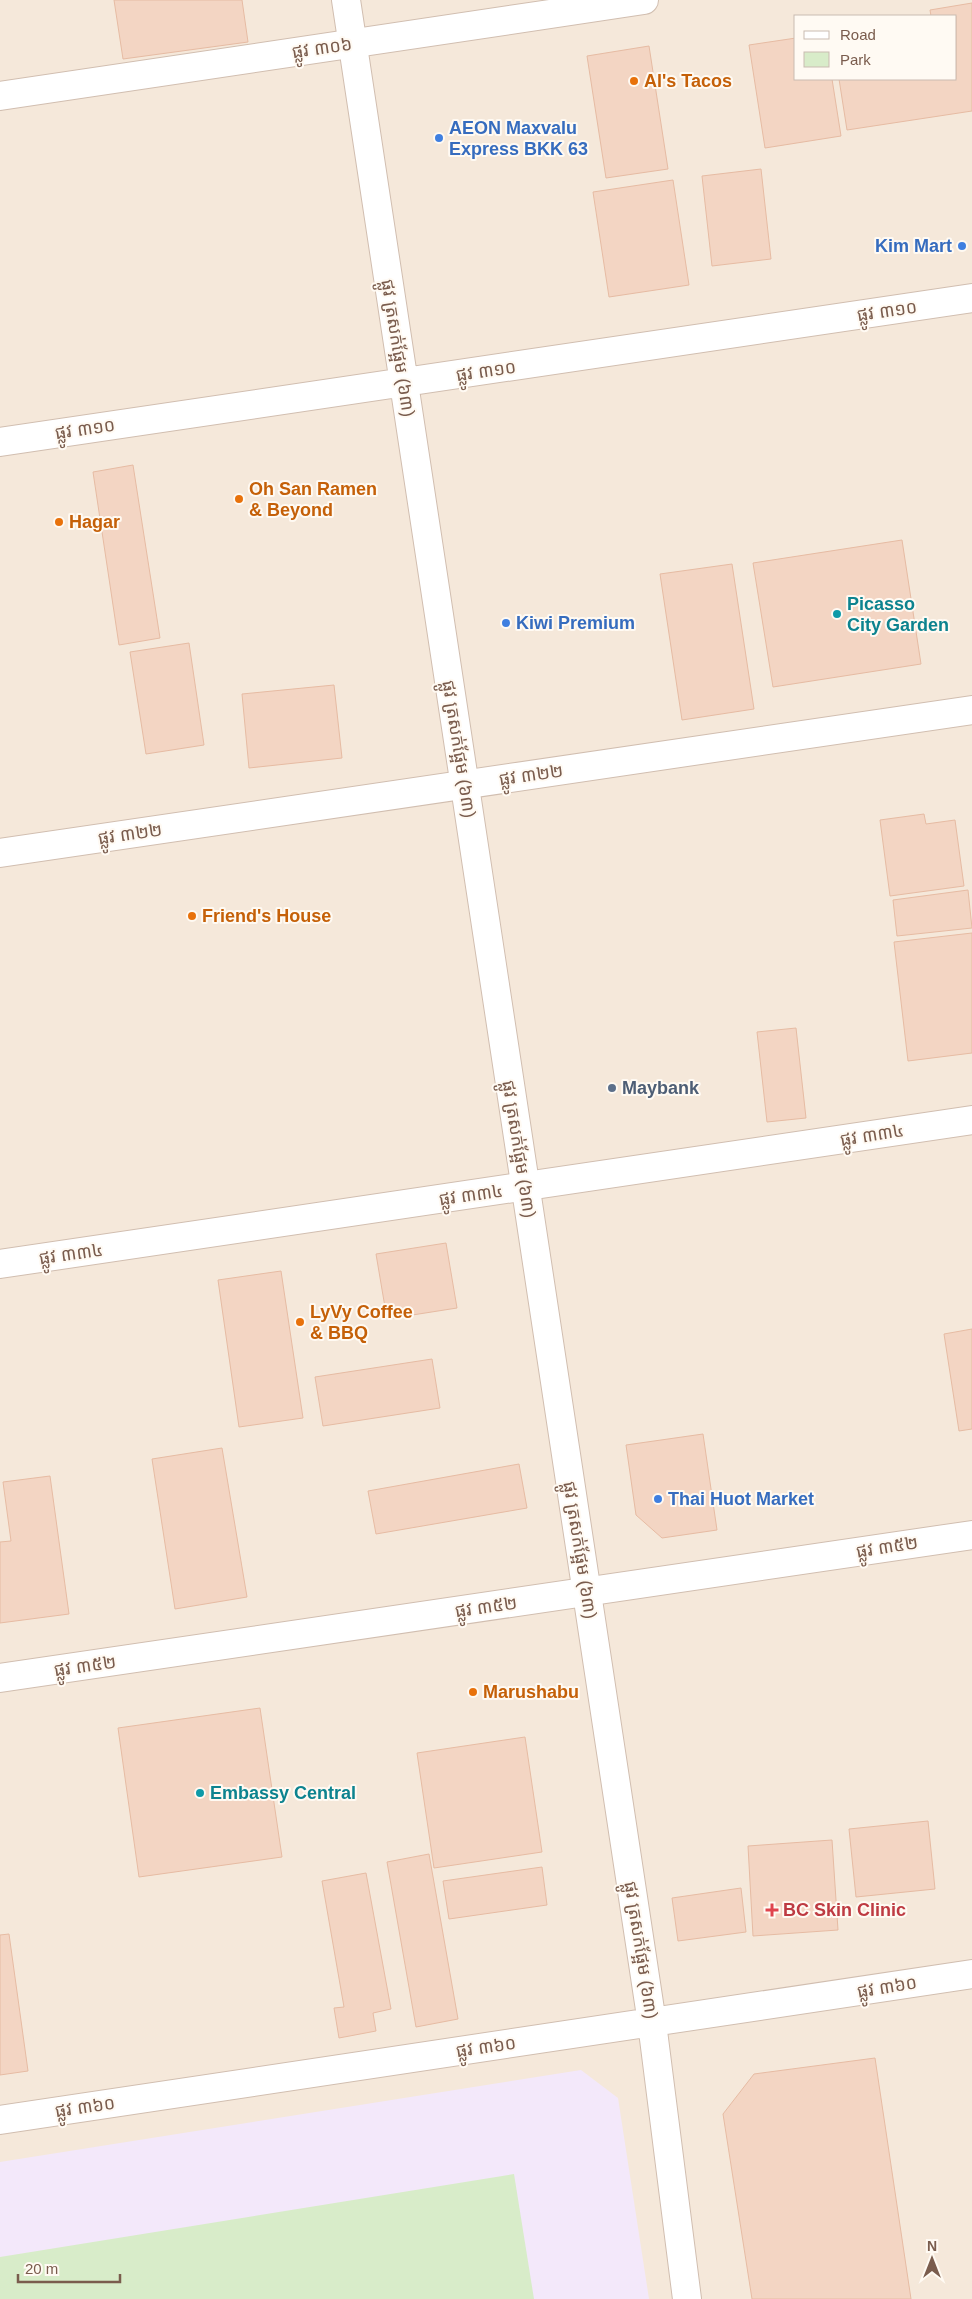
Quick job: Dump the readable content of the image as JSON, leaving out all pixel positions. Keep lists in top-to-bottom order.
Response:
{
  "streets": {
    "street": [
      "ផ្លូវ ៣០៦",
      "ផ្លូវ ៣១០",
      "ផ្លូវ ត្រសក់ផ្អែម (៦៣)",
      "ផ្លូវ ៣២២",
      "ផ្លូវ ៣៣៤",
      "ផ្លូវ ៣៥២",
      "ផ្លូវ ៣៦០"
    ]
  },
  "crossings": [
    ["ផ្លូវ ៣០៦", "ផ្លូវ ត្រសក់ផ្អែម (៦៣)"],
    ["ផ្លូវ ៣១០", "ផ្លូវ ត្រសក់ផ្អែម (៦៣)"],
    ["ផ្លូវ ត្រសក់ផ្អែម (៦៣)", "ផ្លូវ ៣២២"],
    ["ផ្លូវ ត្រសក់ផ្អែម (៦៣)", "ផ្លូវ ៣៣៤"],
    ["ផ្លូវ ត្រសក់ផ្អែម (៦៣)", "ផ្លូវ ៣៥២"],
    ["ផ្លូវ ត្រសក់ផ្អែម (៦៣)", "ផ្លូវ ៣៦០"]
  ],
  "places": {
    "other": [
      "Al's Tacos",
      "AEON Maxvalu Express BKK 63",
      "Kim Mart",
      "Oh San Ramen & Beyond",
      "Hagar",
      "Picasso City Garden",
      "Kiwi Premium",
      "Friend's House",
      "Maybank",
      "LyVy Coffee & BBQ",
      "Thai Huot Market",
      "Marushabu",
      "Embassy Central"
    ],
    "health": ["BC Skin Clinic"]
  },
  "legend": ["Road", "Park"],
  "scale_bar": "20 m",
  "north": "top"
}
